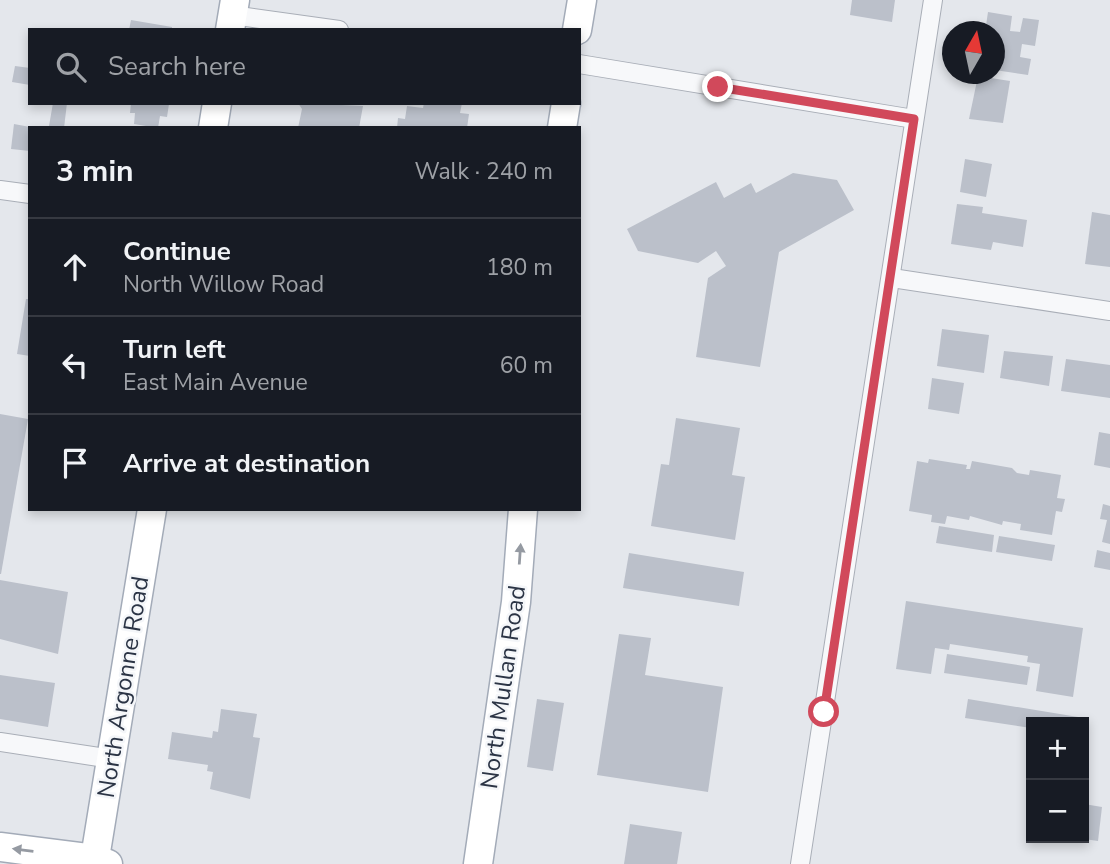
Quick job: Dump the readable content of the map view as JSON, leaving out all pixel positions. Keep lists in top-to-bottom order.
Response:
{
  "streets": {
    "main road": ["North Argonne Road", "North Mullan Road"]
  },
  "one_way": ["North Mullan Road"],
  "north": "top",
  "page": {
    "search": "Search here",
    "heading": ["3 min", "Walk · 240 m"],
    "list": [
      ["Continue", "North Willow Road", "180 m"],
      ["Turn left", "East Main Avenue", "60 m"],
      "Arrive at destination"
    ],
    "map_buttons": ["+", "−"]
  }
}
